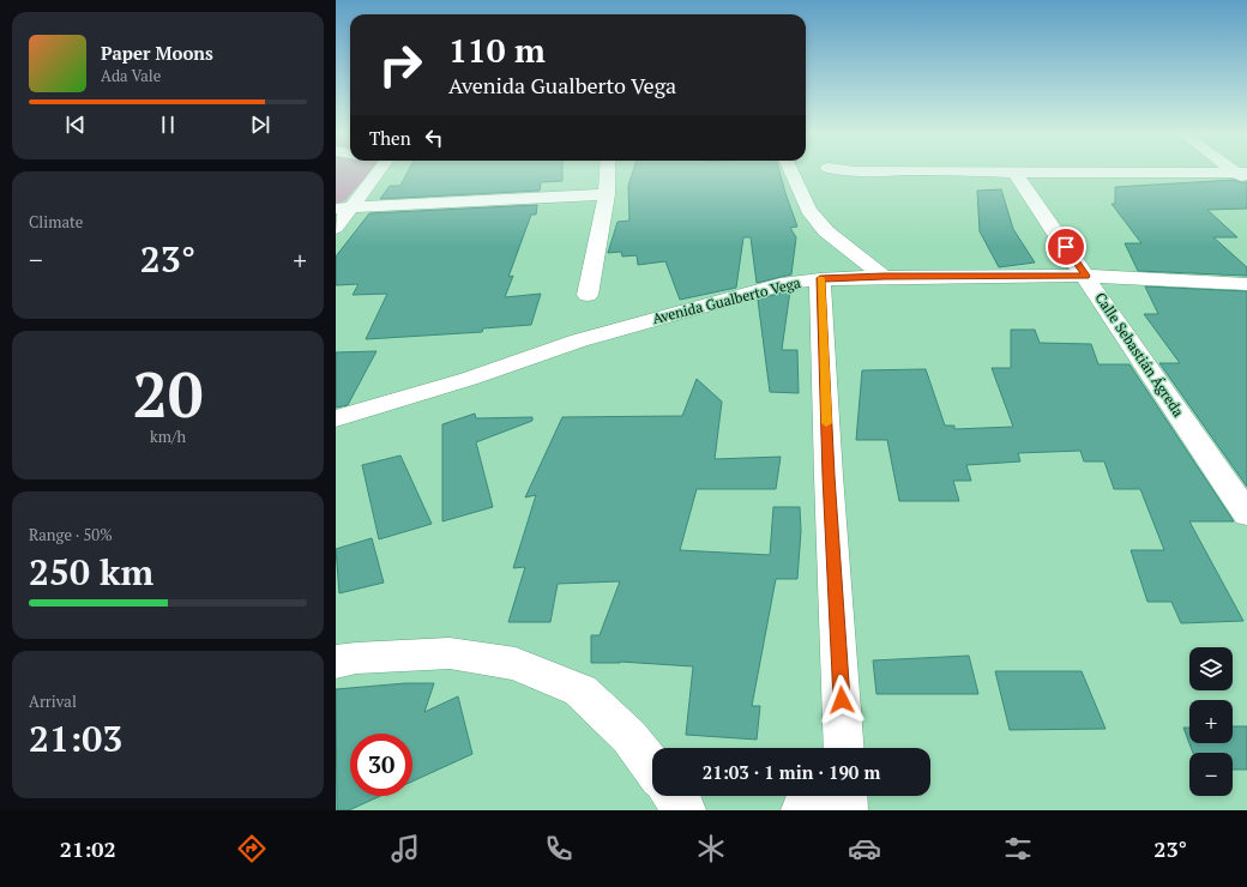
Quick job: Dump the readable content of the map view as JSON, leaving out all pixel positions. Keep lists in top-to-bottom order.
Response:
{
  "streets": {
    "street": ["Avenida Gualberto Vega", "Calle Sebastián Ágreda"]
  },
  "crossings": [
    ["Avenida Gualberto Vega", "Calle Sebastián Ágreda"]
  ],
  "page": {
    "turn": ["110 m", "Avenida Gualberto Vega"],
    "song": ["Paper Moons", "Ada Vale"],
    "then": "Then",
    "tile": [
      "Climate",
      ["20", "km/h"],
      ["Range · 50%", "250 km"],
      ["Arrival", "21:03"]
    ],
    "heat": ["−", "23°", "+"],
    "map_buttons": ["+", "−"],
    "limit": "30",
    "trip": "21:03 · 1 min · 190 m",
    "tabs": ["21:02", "23°"]
  }
}
